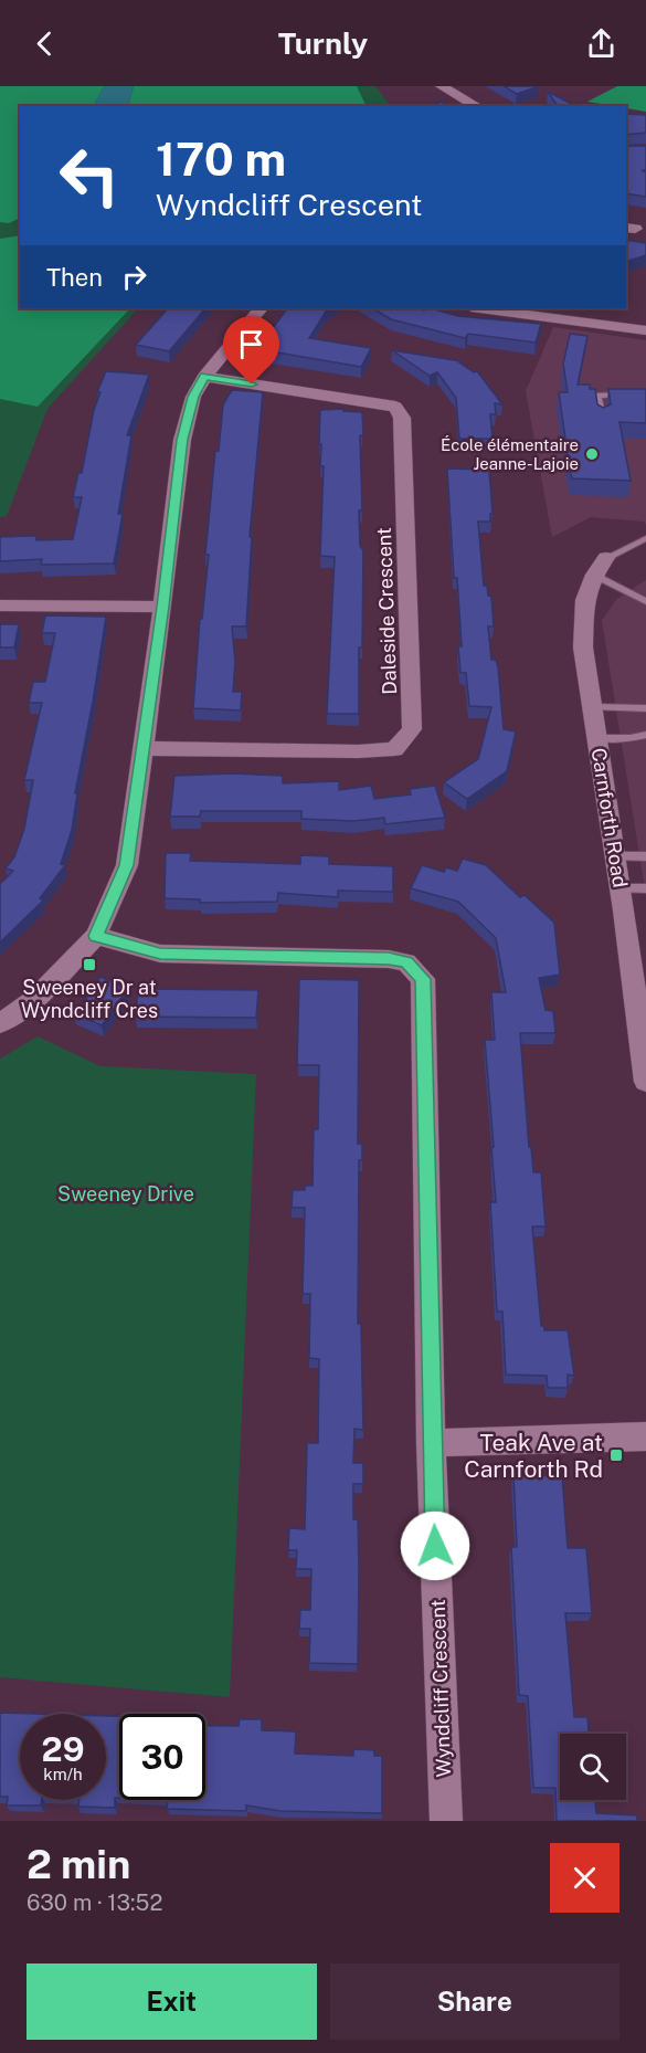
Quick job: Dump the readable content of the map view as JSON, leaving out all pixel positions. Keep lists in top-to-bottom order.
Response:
{
  "streets": {
    "street": ["Daleside Crescent", "Carnforth Road", "Wyndcliff Crescent"]
  },
  "parks": ["Sweeney Drive"],
  "places": {
    "other": ["École élémentaire Jeanne-Lajoie"],
    "transit": ["Sweeney Dr at Wyndcliff Cres", "Teak Ave at Carnforth Rd"]
  },
  "page": {
    "header": "Turnly",
    "turn": ["170 m", "Wyndcliff Crescent"],
    "then": "Then",
    "speed": "29 km/h",
    "limit": "30",
    "heading": ["2 min", "630 m · 13:52"],
    "buttons": ["Exit", "Share"]
  }
}
